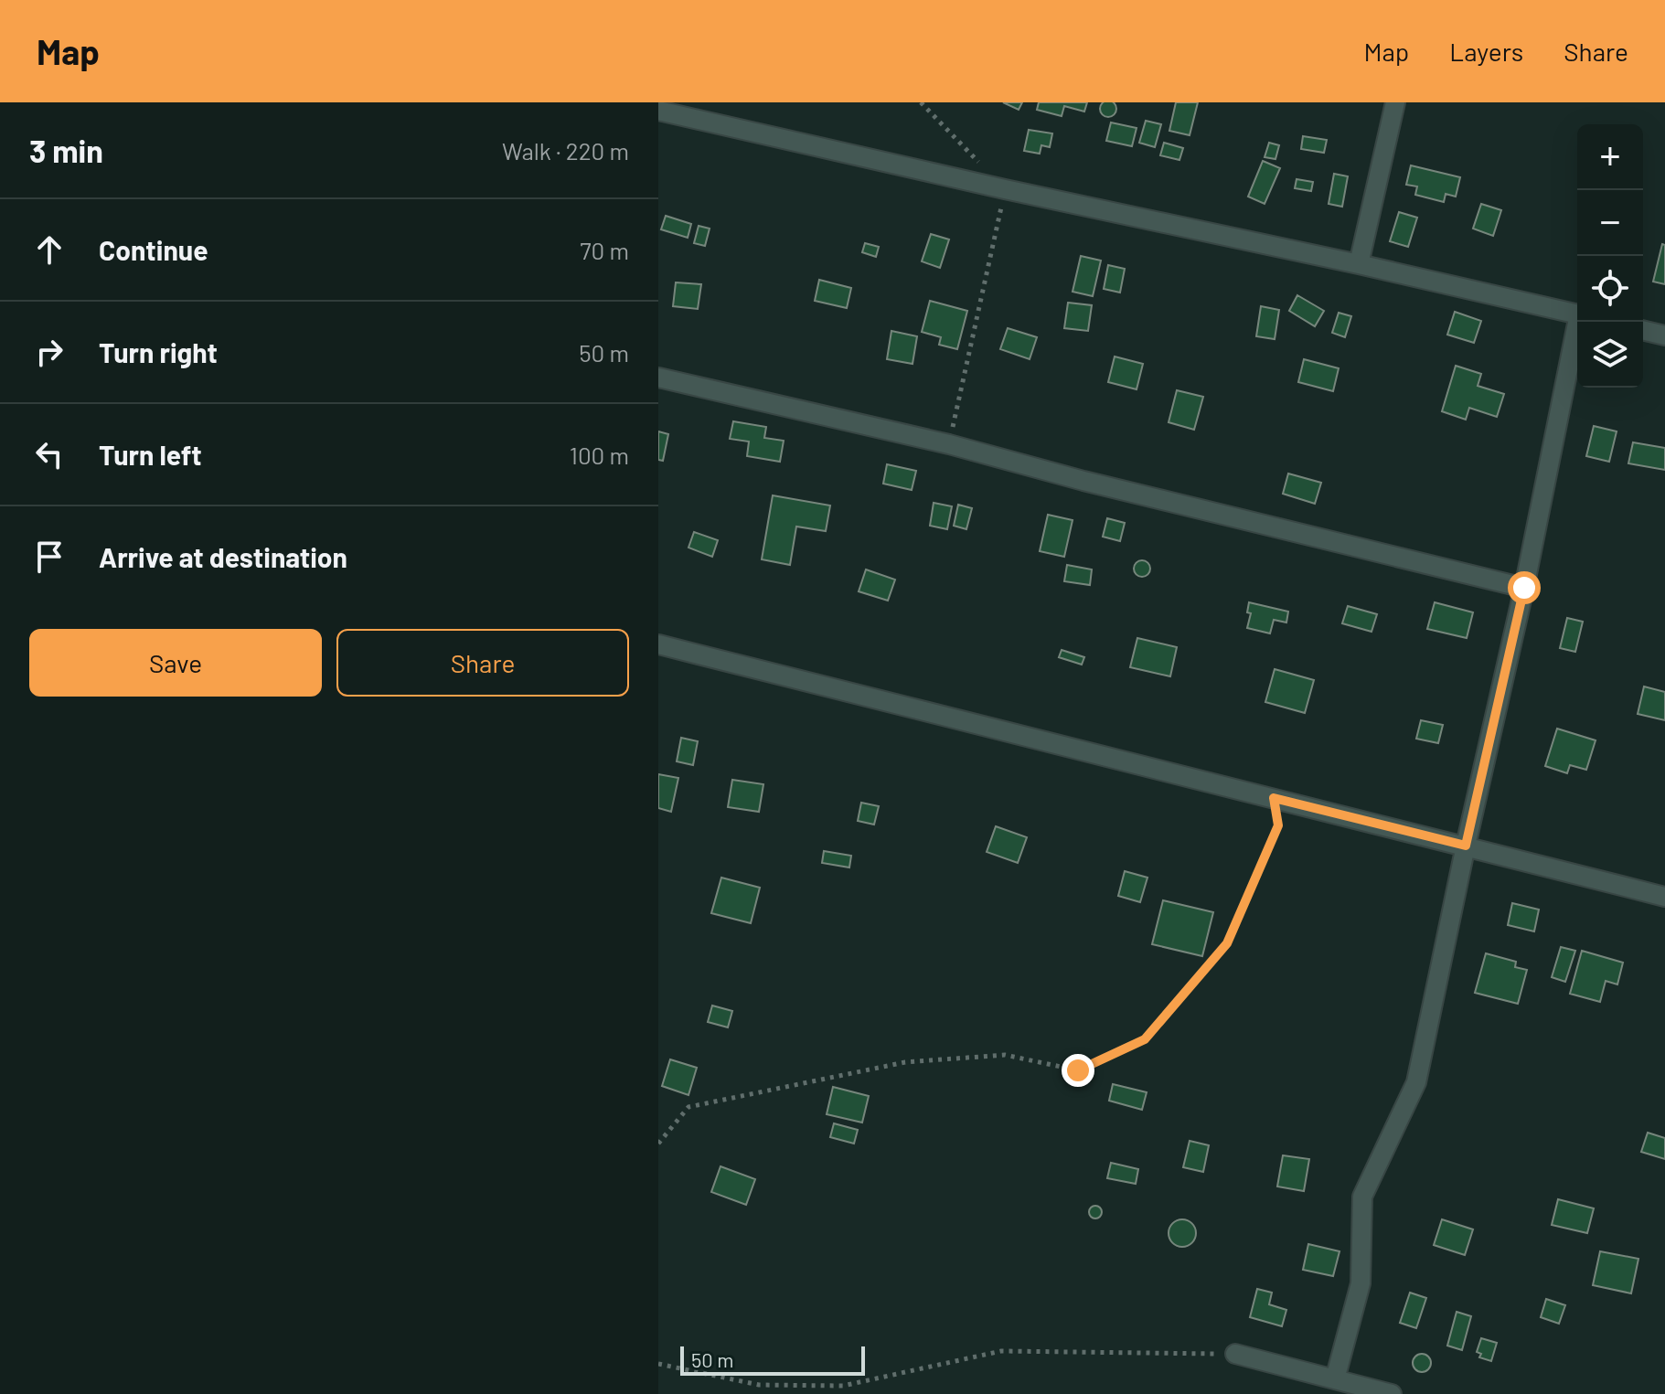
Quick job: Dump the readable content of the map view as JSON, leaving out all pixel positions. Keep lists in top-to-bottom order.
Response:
{
  "scale_bar": "50 m",
  "page": {
    "header": "Map",
    "nav": ["Map", "Layers", "Share"],
    "heading": ["3 min", "Walk · 220 m"],
    "map_buttons": ["+", "−"],
    "list": [
      ["Continue", "70 m"],
      ["Turn right", "50 m"],
      ["Turn left", "100 m"],
      "Arrive at destination"
    ],
    "buttons": ["Save", "Share"],
    "scale": "50 m"
  }
}
